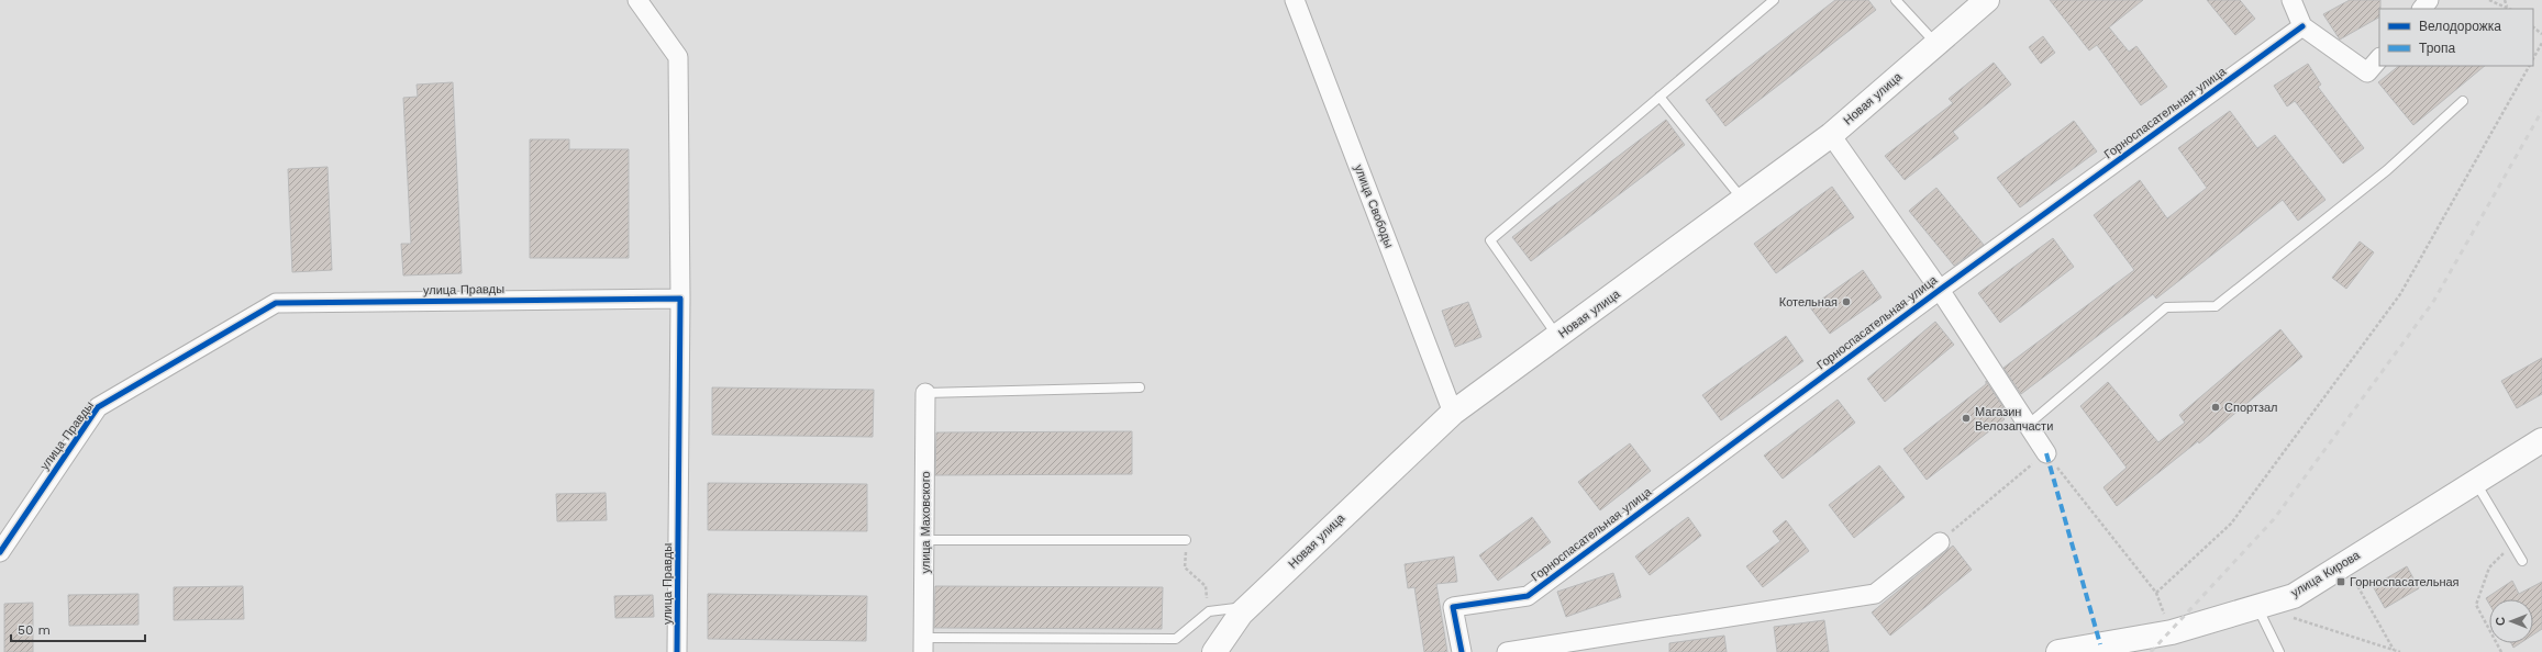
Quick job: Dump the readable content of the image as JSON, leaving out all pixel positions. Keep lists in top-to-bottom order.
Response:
{
  "streets": {
    "main road": ["Новая улица", "улица Кирова"],
    "street": [
      "Горноспасательная улица",
      "улица Свободы",
      "улица Правды",
      "улица Маховского"
    ]
  },
  "crossings": [
    ["Новая улица", "улица Свободы"]
  ],
  "places": {
    "other": ["Котельная", "Спортзал", "Магазин Велозапчасти"],
    "transit": ["Горноспасательная"]
  },
  "legend": ["Велодорожка", "Тропа"],
  "scale_bar": "50 m",
  "north": "left"
}
